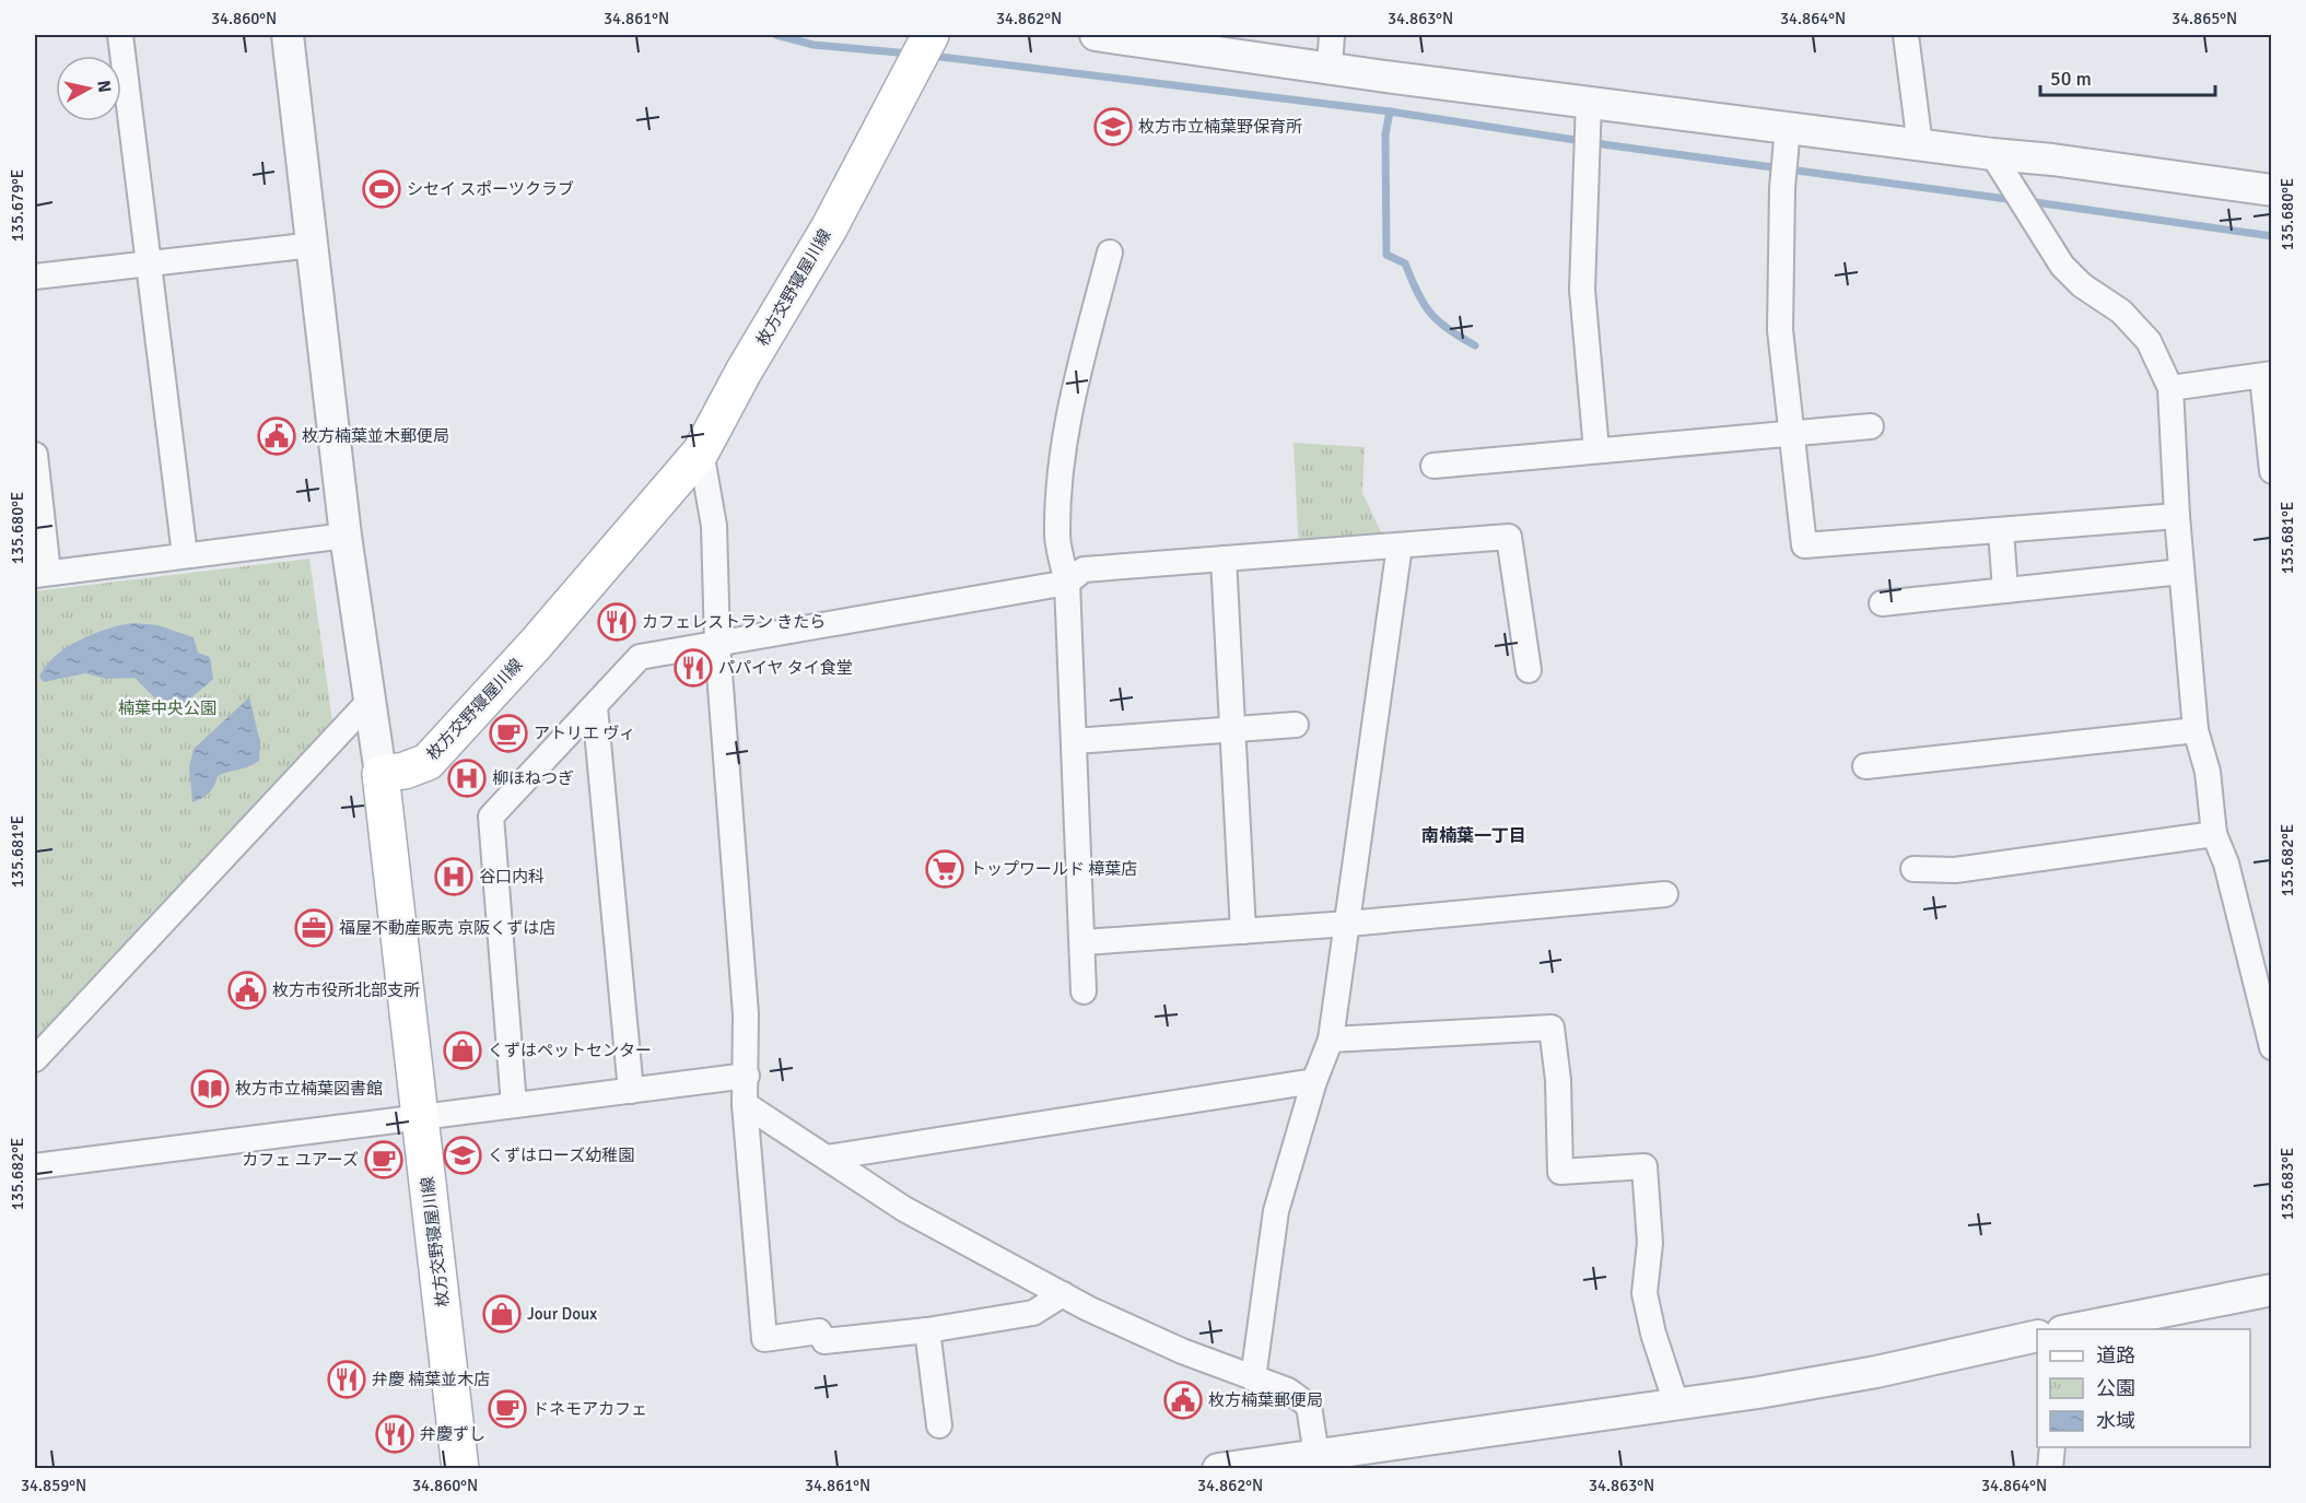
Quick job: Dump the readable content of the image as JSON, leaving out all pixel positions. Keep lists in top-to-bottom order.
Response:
{
  "streets": {
    "main road": ["枚方交野寝屋川線"]
  },
  "districts": ["南楠葉一丁目"],
  "parks": ["楠葉中央公園"],
  "places": {
    "school or university": ["枚方市立楠葉野保育所", "くずはローズ幼稚園"],
    "sports": ["シセイ スポーツクラブ"],
    "public building": ["枚方楠葉並木郵便局", "枚方市役所北部支所", "枚方楠葉郵便局"],
    "restaurant": [
      "カフェレストラン きたら",
      "パパイヤ タイ食堂",
      "弁慶 楠葉並木店",
      "弁慶ずし"
    ],
    "cafe": ["アトリエ ヴィ", "カフェ ユアーズ", "ドネモアカフェ"],
    "hospital": ["柳ほねつぎ", "谷口内科"],
    "supermarket": ["トップワールド 樟葉店"],
    "office": ["福屋不動産販売 京阪くずは店"],
    "shop": ["くずはペットセンター", "Jour Doux"],
    "library": ["枚方市立楠葉図書館"]
  },
  "legend": ["道路", "公園", "水域"],
  "scale_bar": "50 m",
  "north": "right",
  "coordinates": [
    "34.860°N",
    "34.861°N",
    "34.862°N",
    "34.863°N",
    "34.864°N",
    "34.865°N",
    "135.679°E",
    "135.680°E",
    "135.681°E",
    "135.682°E",
    "135.683°E",
    "34.859°N"
  ]
}
